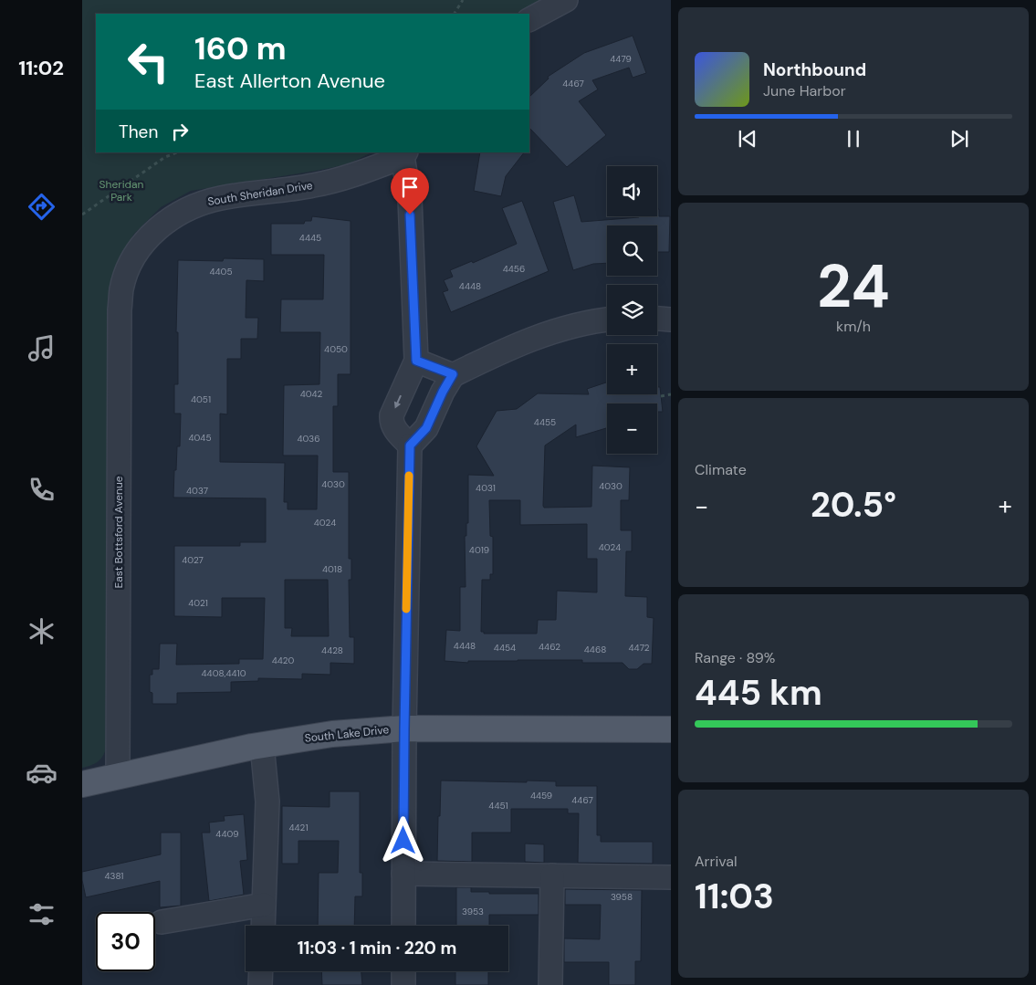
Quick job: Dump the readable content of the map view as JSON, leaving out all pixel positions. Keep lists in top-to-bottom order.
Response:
{
  "streets": {
    "main road": ["South Lake Drive"],
    "street": ["South Sheridan Drive", "East Bottsford Avenue"]
  },
  "crossings": [
    ["South Sheridan Drive", "East Bottsford Avenue"],
    ["East Bottsford Avenue", "South Lake Drive"]
  ],
  "parks": ["Sheridan Park"],
  "house_numbers": [
    "4479",
    "4467",
    "4445",
    "4456",
    "4405",
    "4448",
    "4050",
    "4042",
    "4051",
    "4455",
    "4045",
    "4036",
    "4030",
    "4030",
    "4031",
    "4037",
    "4024",
    "4024",
    "4019",
    "4027",
    "4018",
    "4021",
    "4448",
    "4462",
    "4454",
    "4472",
    "4468",
    "4428",
    "4420",
    "4408,4410",
    "4459",
    "4467",
    "4451",
    "4421",
    "4409",
    "4381",
    "3958",
    "3953"
  ],
  "page": {
    "tabs": "11:02",
    "turn": ["160 m", "East Allerton Avenue"],
    "song": ["Northbound", "June Harbor"],
    "then": "Then",
    "map_buttons": ["+", "−"],
    "tile": [
      ["24", "km/h"],
      "Climate",
      ["Range · 89%", "445 km"],
      ["Arrival", "11:03"]
    ],
    "heat": ["−", "20.5°", "+"],
    "limit": "30",
    "trip": "11:03 · 1 min · 220 m"
  }
}
